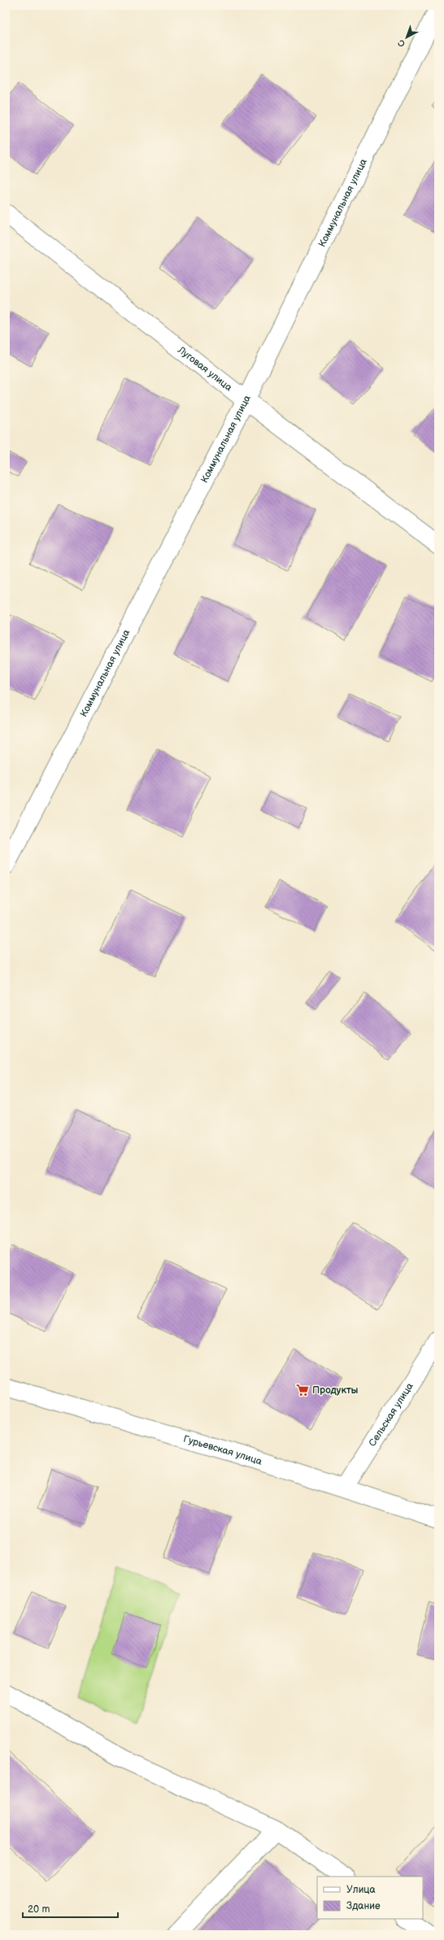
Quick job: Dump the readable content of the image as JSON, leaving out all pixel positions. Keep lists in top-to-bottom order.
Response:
{
  "streets": {
    "street": [
      "Коммунальная улица",
      "Луговая улица",
      "Сельская улица",
      "Гурьевская улица"
    ]
  },
  "crossings": [
    ["Коммунальная улица", "Луговая улица"],
    ["Сельская улица", "Гурьевская улица"]
  ],
  "places": {
    "supermarket": ["Продукты"]
  },
  "legend": ["Улица", "Здание"],
  "scale_bar": "20 m",
  "north": "bottom left"
}
